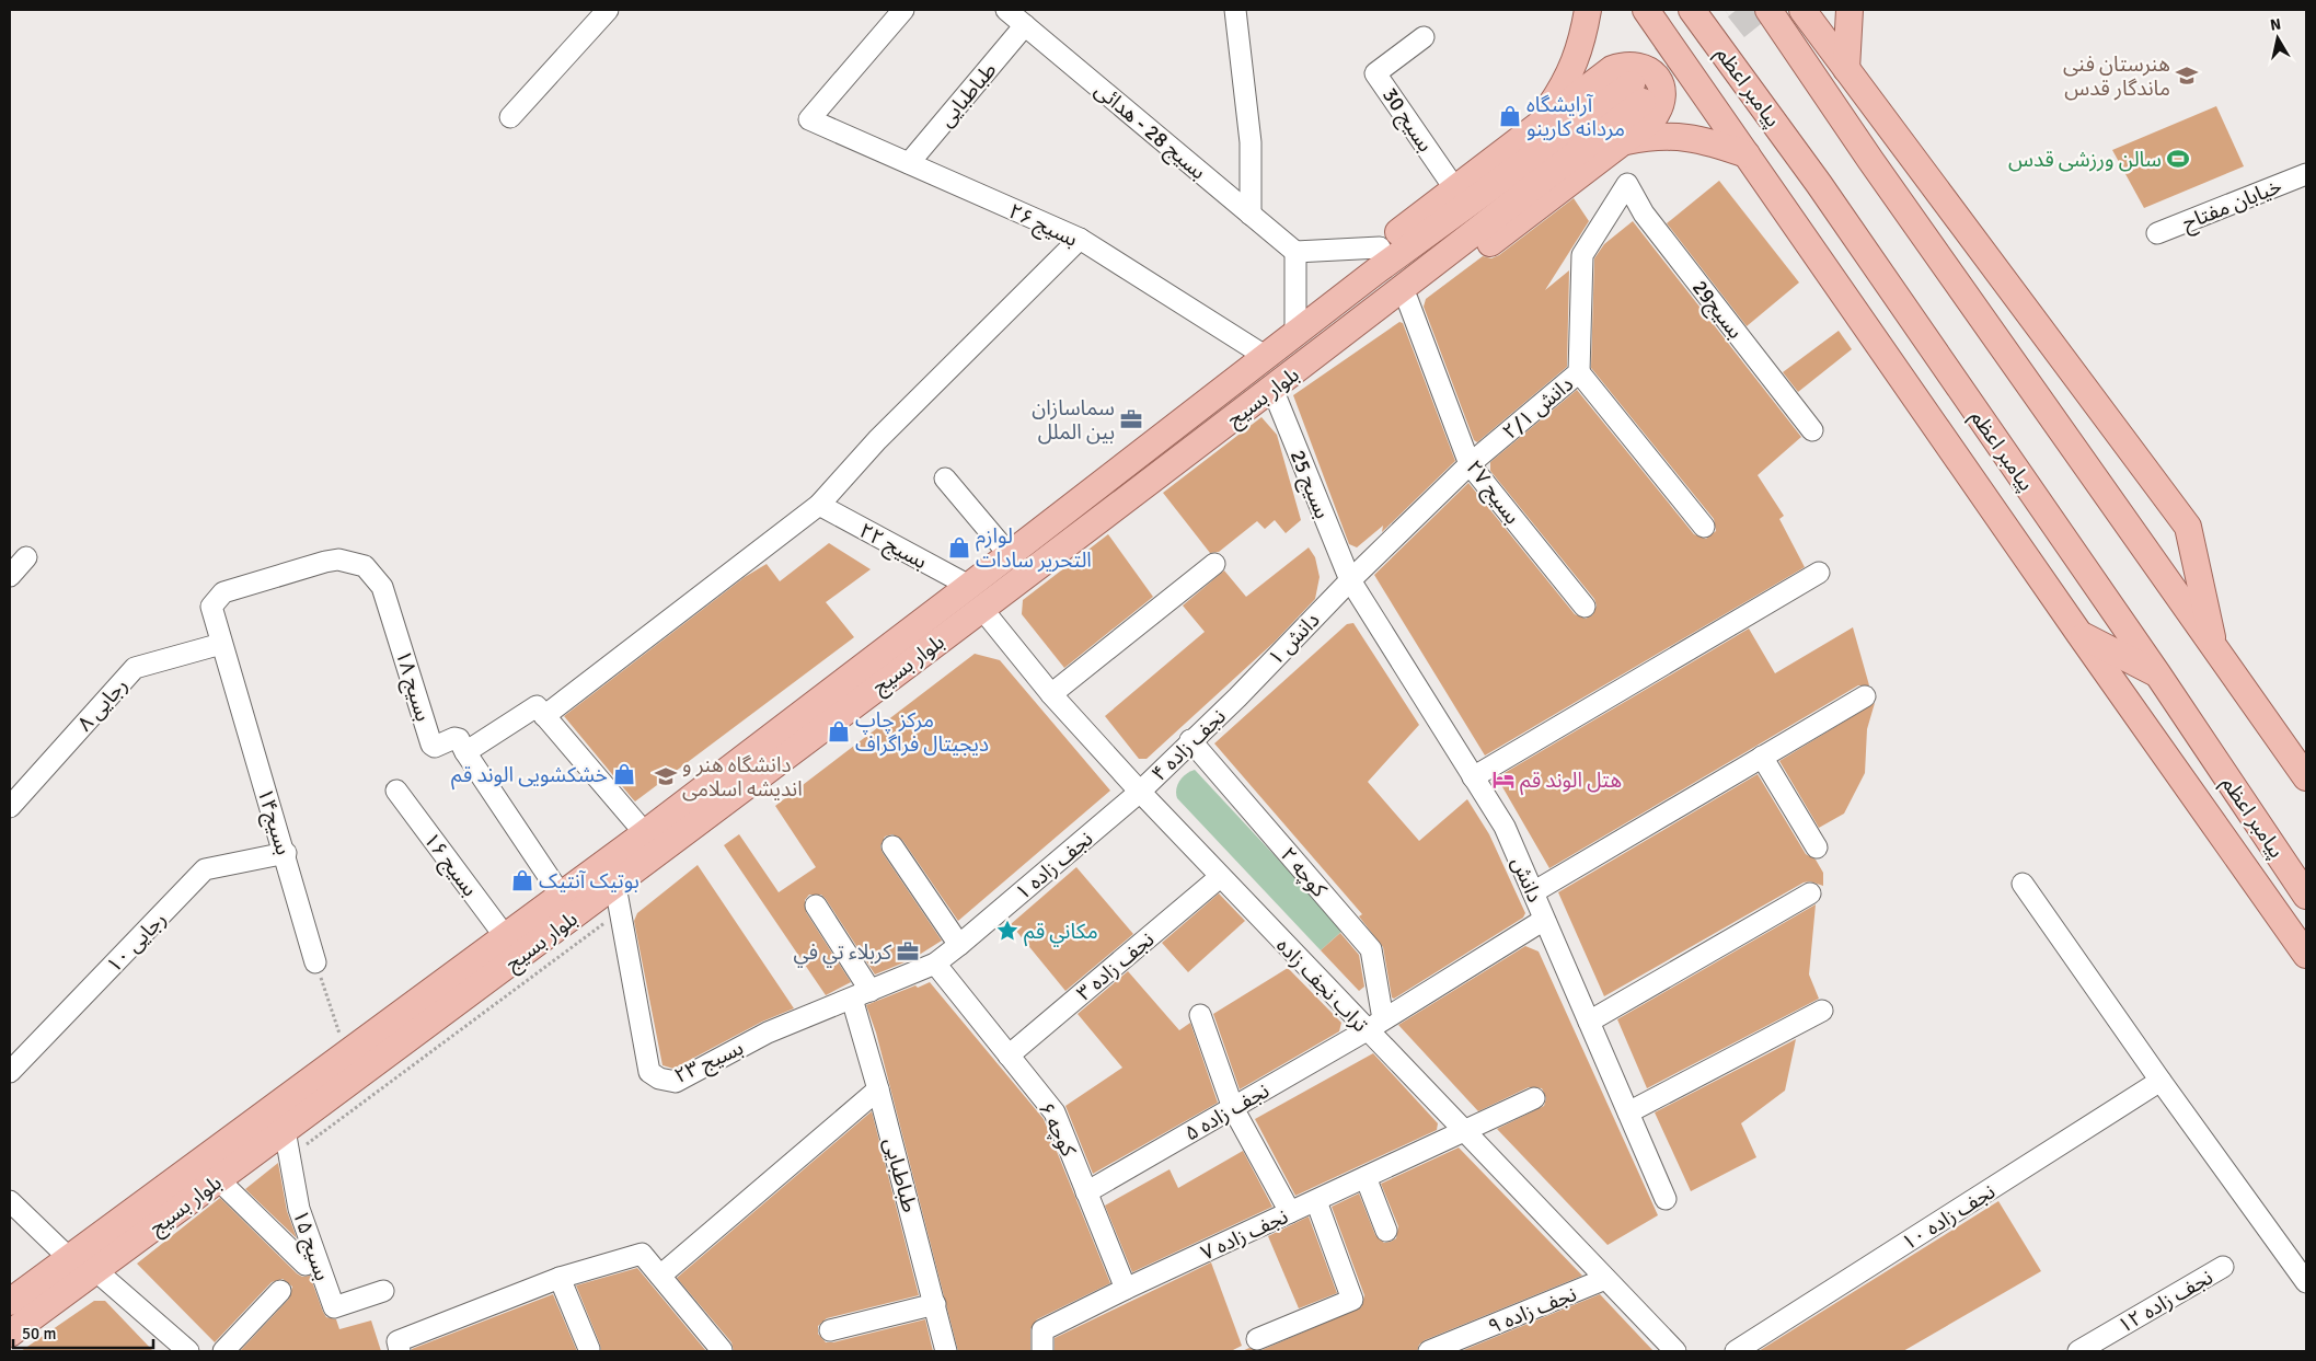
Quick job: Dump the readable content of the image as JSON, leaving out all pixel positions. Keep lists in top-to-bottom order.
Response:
{
  "streets": {
    "main road": ["پیامبر اعظم", "بلوار بسیج"],
    "street": [
      "طباطبایی",
      "بسیج 30",
      "بسیج 28 - هدائی",
      "خیابان مفتاح",
      "بسیج ۲۶",
      "بسیج29",
      "دانش ۲/۱",
      "بسیج 25",
      "بسیج ۲۷",
      "بسیج ۲۲",
      "دانش ۱",
      "بسیج ۱۸",
      "رجایی ۸",
      "نجف زاده ۴",
      "بسیج۱۴",
      "بسیج ۱۶",
      "نجف زاده ۱",
      "کوچه ۲",
      "دانش",
      "رجایی ۱۰",
      "نجف زاده ۳",
      "تراب نجف زاده",
      "بسیج ۲۳",
      "نجف زاده ۵",
      "کوچه ۶",
      "نجف زاده ۱۰",
      "نجف زاده ۷",
      "بسیج ۱۵",
      "نجف زاده ۱۲",
      "نجف زاده ۹"
    ]
  },
  "crossings": [
    ["طباطبایی", "بسیج 28 - هدائی"],
    ["طباطبایی", "بسیج ۲۶"],
    ["طباطبایی", "نجف زاده ۱"],
    ["طباطبایی", "بسیج ۲۳"],
    ["بسیج ۲۶", "بلوار بسیج"],
    ["بسیج29", "دانش ۲/۱"],
    ["بلوار بسیج", "بسیج 25"],
    ["بلوار بسیج", "بسیج ۲۷"],
    ["بلوار بسیج", "بسیج ۲۲"],
    ["بلوار بسیج", "بسیج ۱۸"],
    ["بلوار بسیج", "بسیج ۱۶"],
    ["بلوار بسیج", "تراب نجف زاده"],
    ["بلوار بسیج", "بسیج ۲۳"],
    ["بلوار بسیج", "بسیج ۱۵"],
    ["دانش ۲/۱", "بسیج 25"],
    ["دانش ۲/۱", "بسیج ۲۷"],
    ["دانش ۲/۱", "دانش ۱"],
    ["دانش ۲/۱", "دانش"],
    ["بسیج 25", "دانش ۱"],
    ["بسیج 25", "دانش"],
    ["بسیج ۲۲", "تراب نجف زاده"],
    ["دانش ۱", "نجف زاده ۴"],
    ["دانش ۱", "دانش"],
    ["بسیج ۱۸", "بسیج۱۴"],
    ["رجایی ۸", "بسیج۱۴"],
    ["نجف زاده ۴", "نجف زاده ۱"],
    ["نجف زاده ۴", "کوچه ۲"],
    ["نجف زاده ۴", "تراب نجف زاده"],
    ["بسیج۱۴", "رجایی ۱۰"],
    ["نجف زاده ۱", "تراب نجف زاده"],
    ["نجف زاده ۱", "بسیج ۲۳"],
    ["نجف زاده ۱", "کوچه ۶"],
    ["کوچه ۲", "تراب نجف زاده"],
    ["کوچه ۲", "نجف زاده ۵"],
    ["دانش", "نجف زاده ۵"],
    ["نجف زاده ۳", "تراب نجف زاده"],
    ["نجف زاده ۳", "کوچه ۶"],
    ["تراب نجف زاده", "نجف زاده ۵"],
    ["تراب نجف زاده", "نجف زاده ۷"],
    ["تراب نجف زاده", "نجف زاده ۹"],
    ["نجف زاده ۵", "کوچه ۶"],
    ["کوچه ۶", "نجف زاده ۷"]
  ],
  "places": {
    "school or university": ["هنرستان فنی ماندگار قدس", "دانشگاه هنر و اندیشه اسلامی"],
    "shop": [
      "آرایشگاه مردانه کارینو",
      "لوازم التحریر سادات",
      "مرکز چاپ دیجیتال فراگراف",
      "خشکشویی الوند قم",
      "بوتیک آنتیک"
    ],
    "sports": ["سالن ورزشی قدس"],
    "office": ["سماسازان بین الملل", "كربلاء تي في"],
    "hotel": ["هتل الوند قم"],
    "place": ["مكاني قم"]
  },
  "scale_bar": "50 m",
  "north": "top"
}
